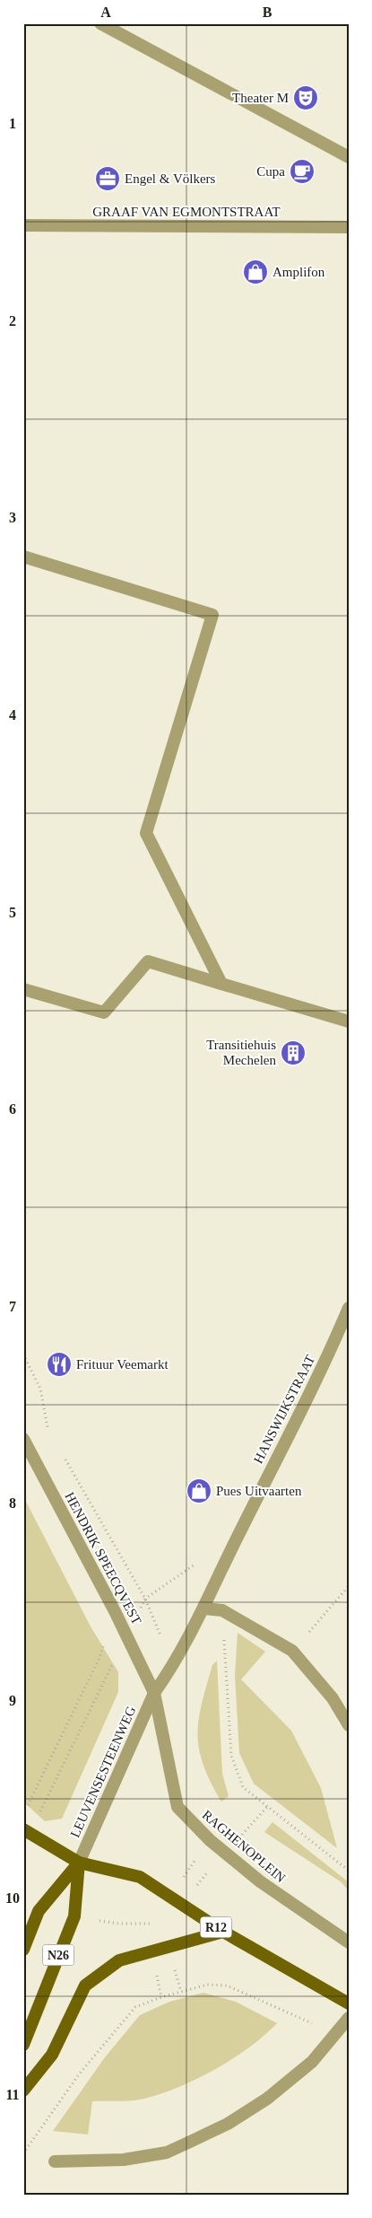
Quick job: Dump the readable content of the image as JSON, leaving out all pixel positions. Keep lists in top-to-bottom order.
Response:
{
  "streets": {
    "main road": ["LEUVENSESTEENWEG", "R12", "N26"],
    "street": [
      "GRAAF VAN EGMONTSTRAAT",
      "HANSWIJKSTRAAT",
      "HENDRIK SPEECQVEST",
      "RAGHENOPLEIN"
    ]
  },
  "crossings": [
    ["HANSWIJKSTRAAT", "HENDRIK SPEECQVEST"],
    ["HANSWIJKSTRAAT", "LEUVENSESTEENWEG"],
    ["HANSWIJKSTRAAT", "RAGHENOPLEIN"],
    ["HENDRIK SPEECQVEST", "LEUVENSESTEENWEG"],
    ["HENDRIK SPEECQVEST", "RAGHENOPLEIN"],
    ["LEUVENSESTEENWEG", "RAGHENOPLEIN"],
    ["LEUVENSESTEENWEG", "R12"]
  ],
  "places": {
    "theatre": ["Theater M"],
    "cafe": ["Cupa"],
    "office": ["Engel & Völkers"],
    "shop": ["Amplifon", "Pues Uitvaarten"],
    "building": ["Transitiehuis Mechelen"],
    "restaurant": ["Frituur Veemarkt"]
  },
  "grid": {
    "columns": ["A", "B"],
    "rows": [
      "1",
      "2",
      "3",
      "4",
      "5",
      "6",
      "7",
      "8",
      "9",
      "10",
      "11"
    ]
  }
}
